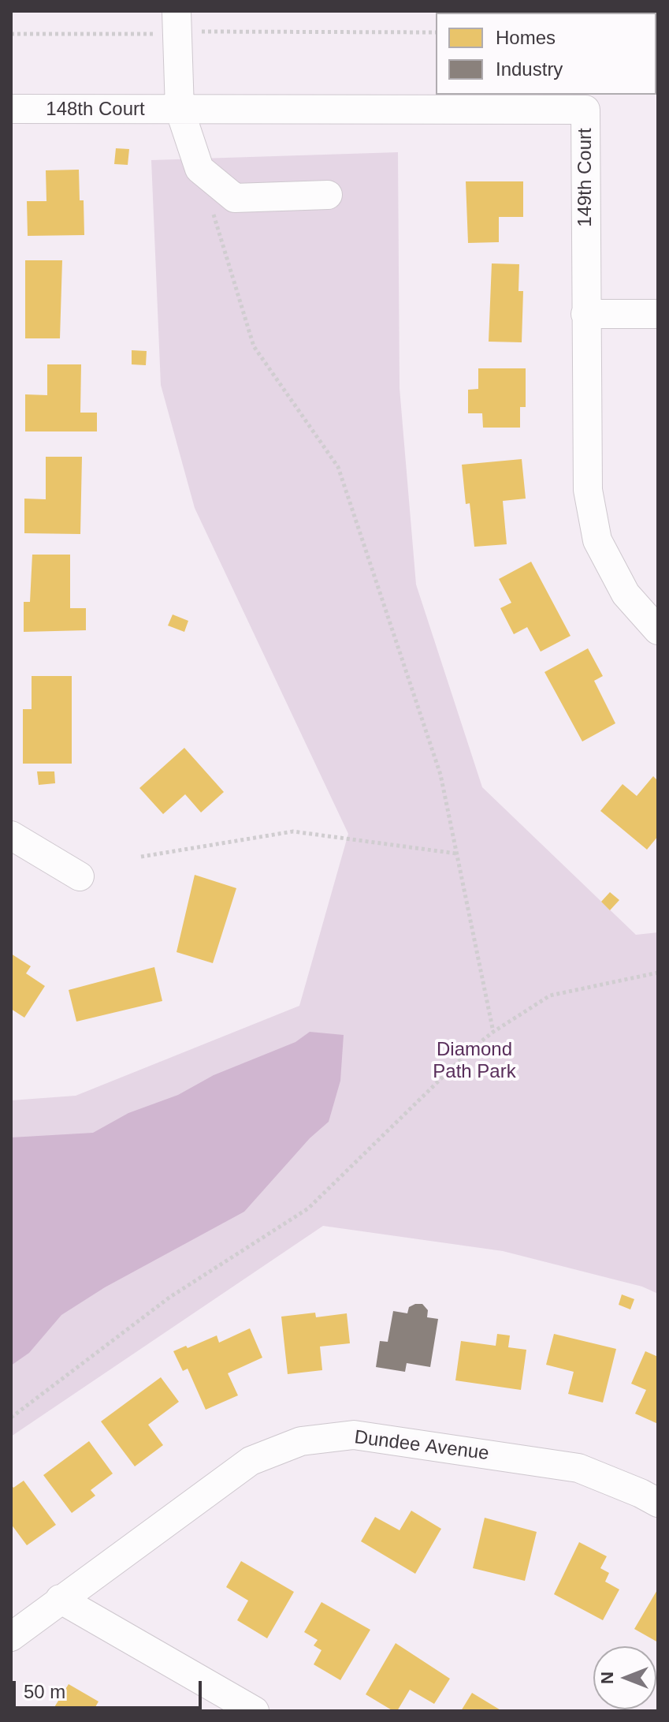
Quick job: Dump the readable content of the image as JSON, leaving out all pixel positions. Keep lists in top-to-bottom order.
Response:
{
  "streets": {
    "street": ["148th Court", "149th Court", "Dundee Avenue"]
  },
  "crossings": [
    ["148th Court", "149th Court"]
  ],
  "parks": ["Diamond Path Park"],
  "legend": ["Homes", "Industry"],
  "scale_bar": "50 m",
  "north": "left"
}
